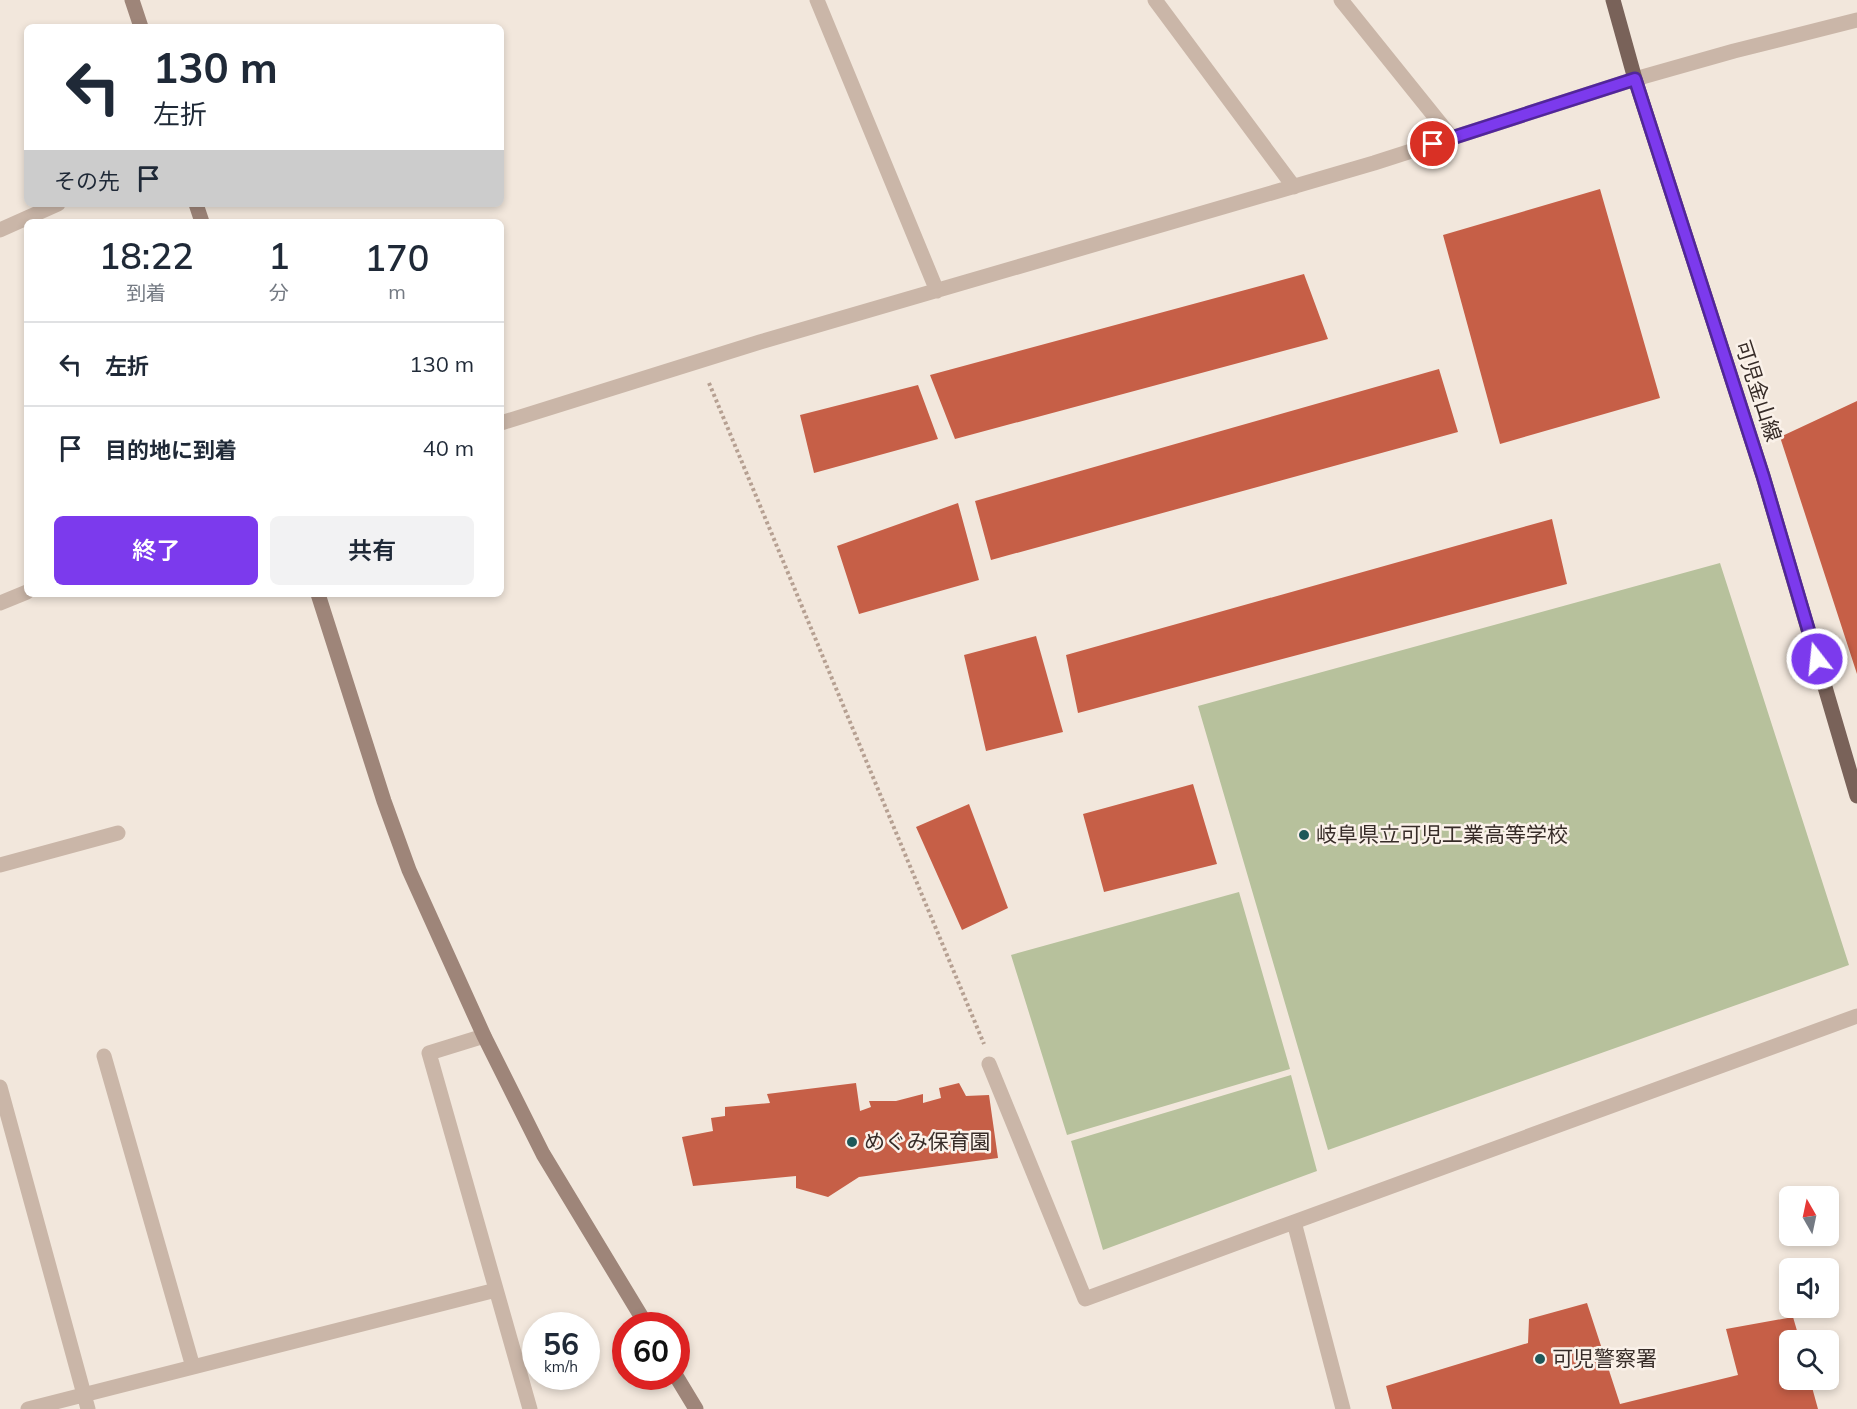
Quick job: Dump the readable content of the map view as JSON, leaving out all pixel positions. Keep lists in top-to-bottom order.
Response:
{
  "streets": {
    "main road": ["可児金山線"]
  },
  "places": ["岐阜県立可児工業高等学校", "めぐみ保育園", "可児警察署"],
  "north": "top",
  "page": {
    "turn": ["130 m", "左折"],
    "then": "その先",
    "eta": [
      "18:22",
      "到着",
      "1",
      "分",
      "170",
      "m"
    ],
    "list": [
      {
        "name": "左折",
        "value": "130 m"
      },
      {
        "name": "目的地に到着",
        "value": "40 m"
      }
    ],
    "buttons": ["終了", "共有"],
    "speed": "56 km/h",
    "limit": "60"
  }
}
